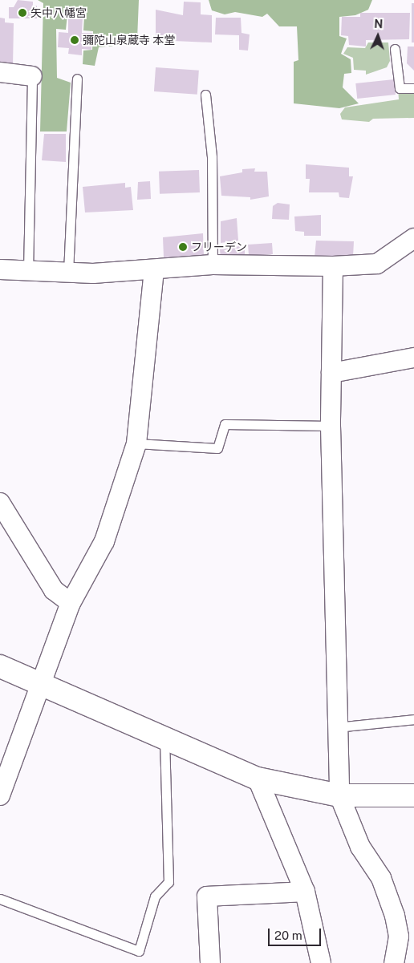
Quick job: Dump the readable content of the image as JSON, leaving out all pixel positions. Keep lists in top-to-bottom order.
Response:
{
  "places": ["矢中八幡宮", "彌陀山泉蔵寺 本堂", "フリーデン"],
  "scale_bar": "20 m",
  "north": "top"
}
